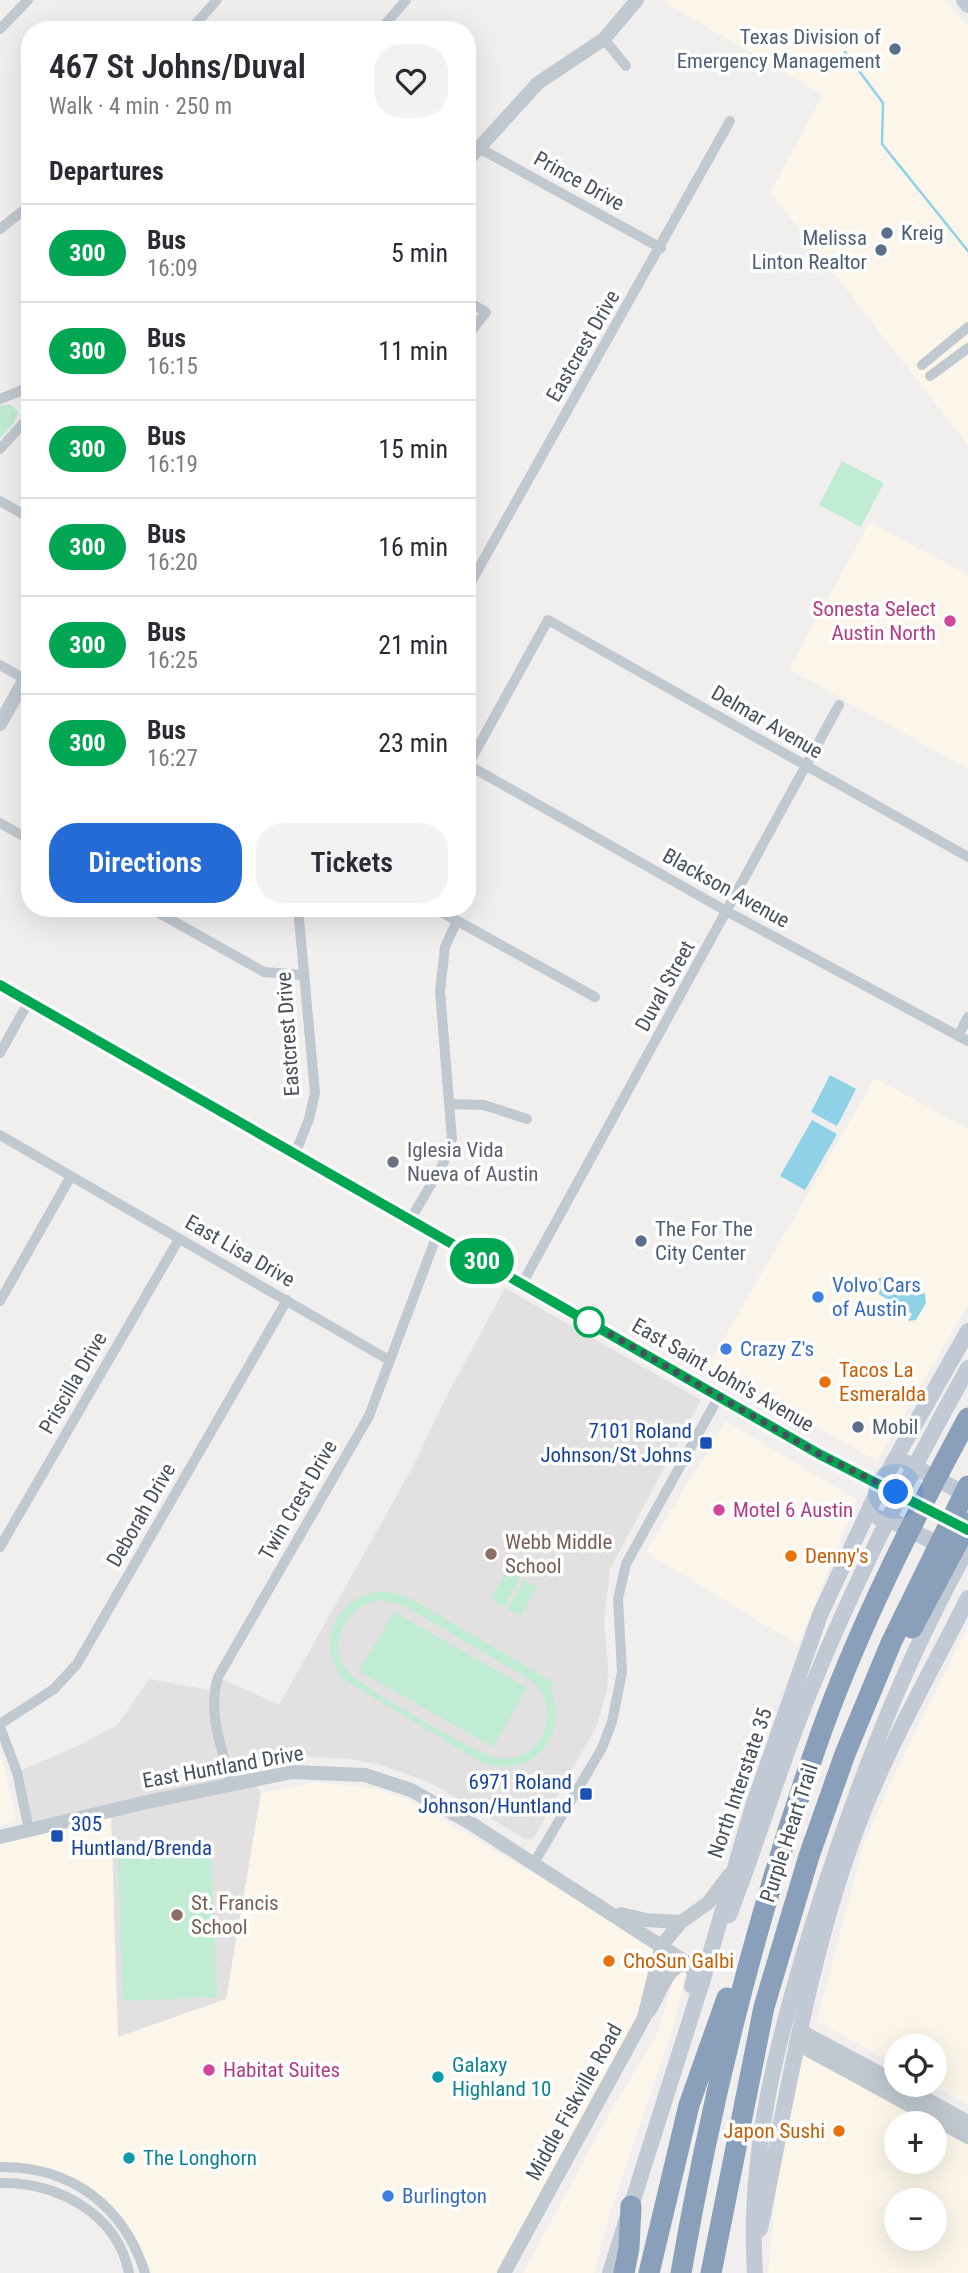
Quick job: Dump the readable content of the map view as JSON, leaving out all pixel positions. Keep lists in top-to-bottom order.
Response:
{
  "streets": {
    "highway": ["Purple Heart Trail"],
    "main road": ["North Interstate 35"],
    "street": [
      "Prince Drive",
      "Eastcrest Drive",
      "Delmar Avenue",
      "Blackson Avenue",
      "Duval Street",
      "East Lisa Drive",
      "East Saint John's Avenue",
      "Priscilla Drive",
      "Twin Crest Drive",
      "Deborah Drive",
      "East Huntland Drive",
      "Middle Fiskville Road"
    ]
  },
  "crossings": [
    ["Prince Drive", "Eastcrest Drive"],
    ["Eastcrest Drive", "East Saint John's Avenue"],
    ["Delmar Avenue", "Duval Street"],
    ["Blackson Avenue", "Duval Street"],
    ["Duval Street", "East Saint John's Avenue"],
    ["East Lisa Drive", "Priscilla Drive"],
    ["East Lisa Drive", "Twin Crest Drive"],
    ["East Lisa Drive", "Deborah Drive"],
    ["East Saint John's Avenue", "Twin Crest Drive"],
    ["East Saint John's Avenue", "North Interstate 35"],
    ["Twin Crest Drive", "East Huntland Drive"],
    ["East Huntland Drive", "Middle Fiskville Road"]
  ],
  "places": {
    "other": [
      "Texas Division of Emergency Management",
      "Kreig",
      "Melissa Linton Realtor",
      "Sonesta Select Austin North",
      "Iglesia Vida Nueva of Austin",
      "The For The City Center",
      "Volvo Cars of Austin",
      "Crazy Z's",
      "Tacos La Esmeralda",
      "Mobil",
      "Motel 6 Austin",
      "Webb Middle School",
      "Denny's",
      "St. Francis School",
      "ChoSun Galbi",
      "Habitat Suites",
      "Galaxy Highland 10",
      "Japon Sushi",
      "The Longhorn",
      "Burlington"
    ],
    "transit": ["7101 Roland Johnson/St Johns", "6971 Roland Johnson/Huntland", "305 Huntland/Brenda"]
  },
  "lines": ["bus line 300"],
  "page": {
    "on_map": "300",
    "heading": [
      ["467 St Johns/Duval", "Walk · 4 min · 250 m"],
      "Departures"
    ],
    "list": [
      {
        "mark": "300",
        "name": "Bus",
        "note": "16:09",
        "value": "5 min"
      },
      {
        "mark": "300",
        "name": "Bus",
        "note": "16:15",
        "value": "11 min"
      },
      {
        "mark": "300",
        "name": "Bus",
        "note": "16:19",
        "value": "15 min"
      },
      {
        "mark": "300",
        "name": "Bus",
        "note": "16:20",
        "value": "16 min"
      },
      {
        "mark": "300",
        "name": "Bus",
        "note": "16:25",
        "value": "21 min"
      },
      {
        "mark": "300",
        "name": "Bus",
        "note": "16:27",
        "value": "23 min"
      }
    ],
    "buttons": ["Directions", "Tickets"],
    "map_buttons": ["+", "−"]
  }
}
